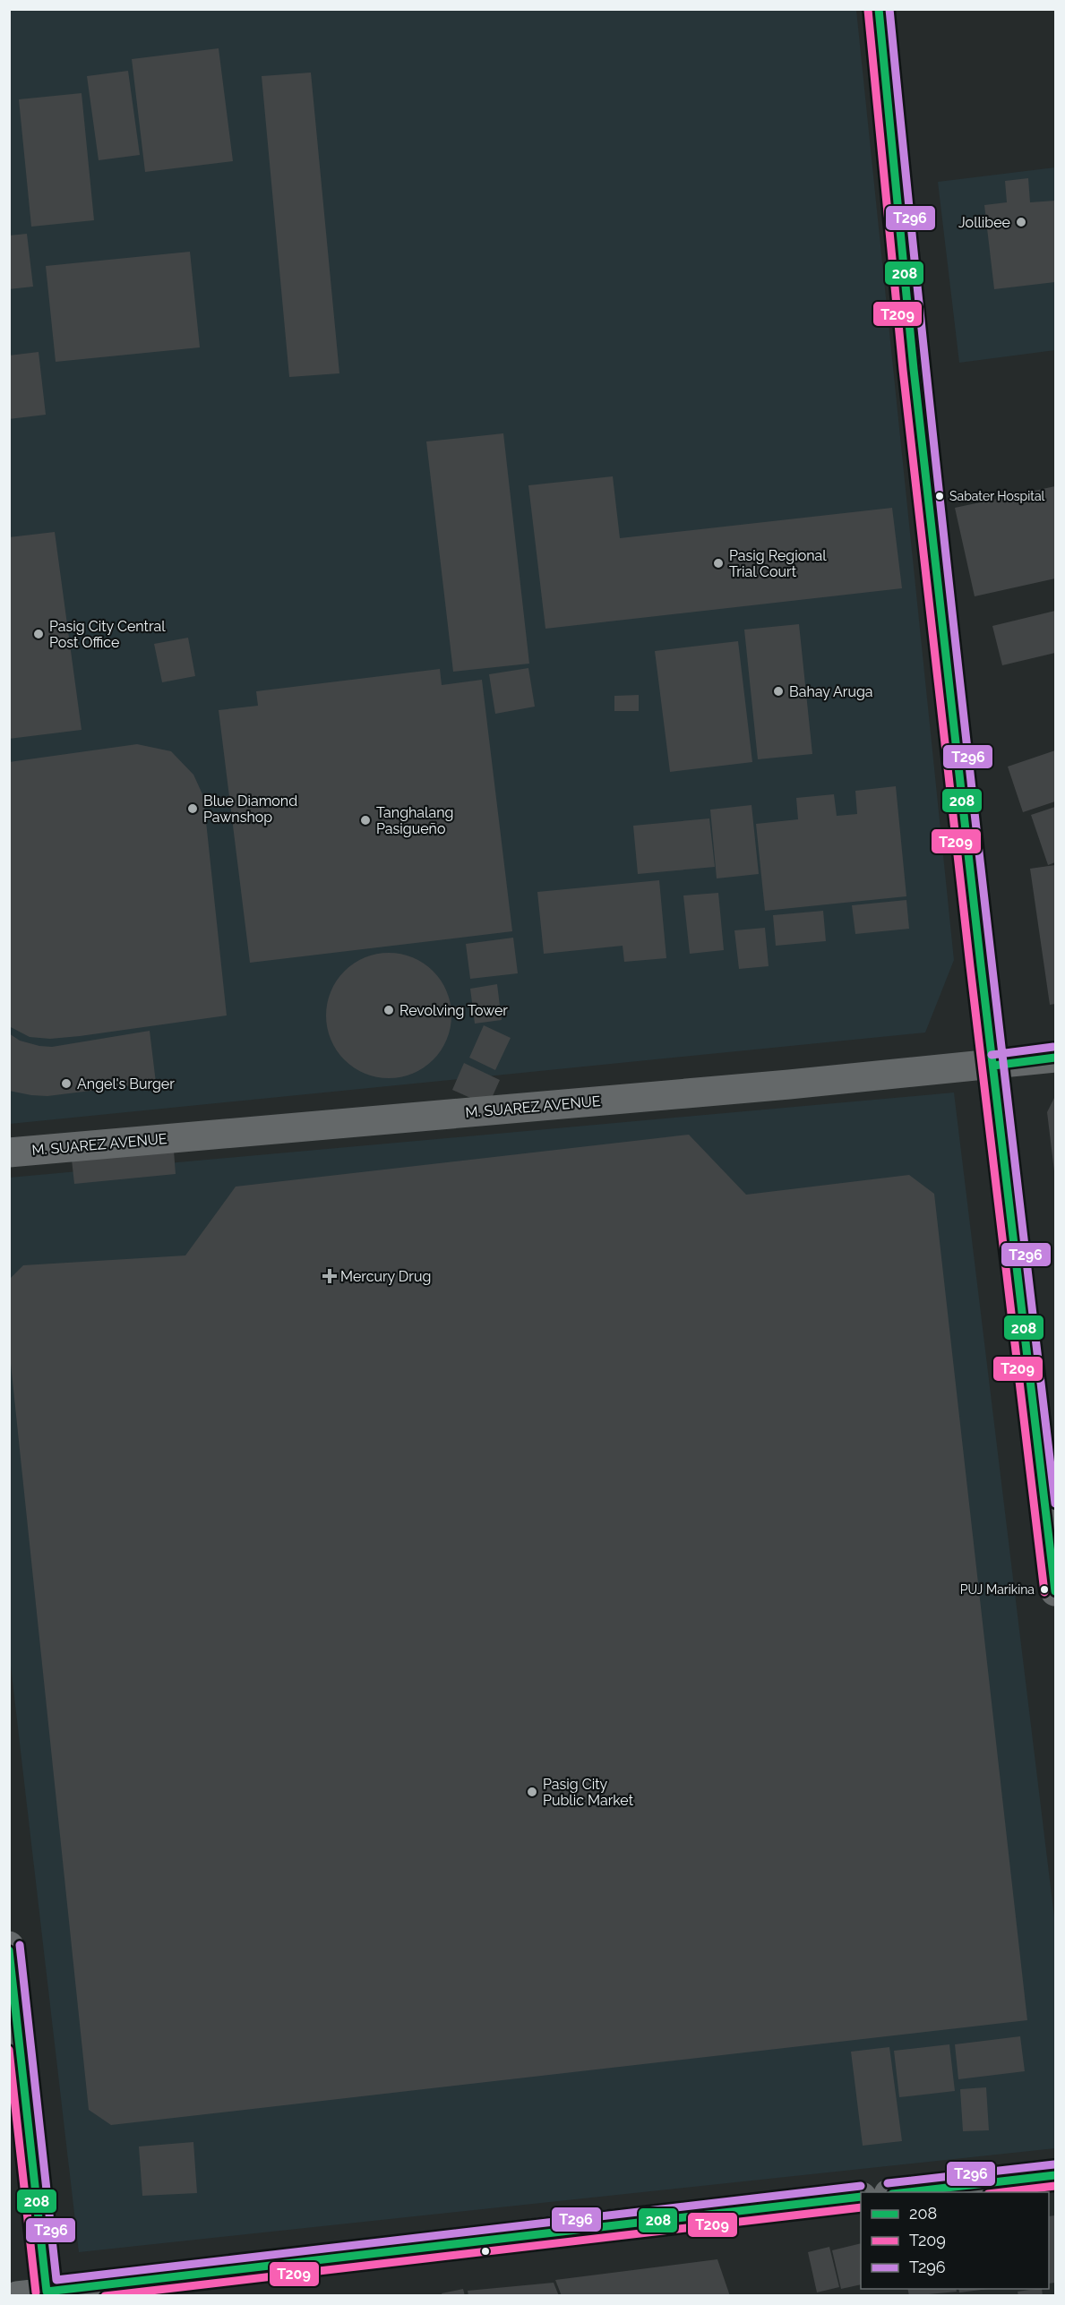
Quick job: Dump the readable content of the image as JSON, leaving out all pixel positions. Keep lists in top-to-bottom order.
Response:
{
  "streets": {
    "main road": ["M. SUAREZ AVENUE"]
  },
  "places": {
    "other": [
      "Jollibee",
      "Sabater Hospital",
      "Pasig Regional Trial Court",
      "Pasig City Central Post Office",
      "Bahay Aruga",
      "Blue Diamond Pawnshop",
      "Tanghalang Pasigueño",
      "Revolving Tower",
      "Angel's Burger",
      "PUJ Marikina",
      "Pasig City Public Market"
    ],
    "health": ["Mercury Drug"]
  },
  "lines": ["transit line 208", "transit line T296", "transit line T209"],
  "legend": ["208", "T209", "T296"]
}
